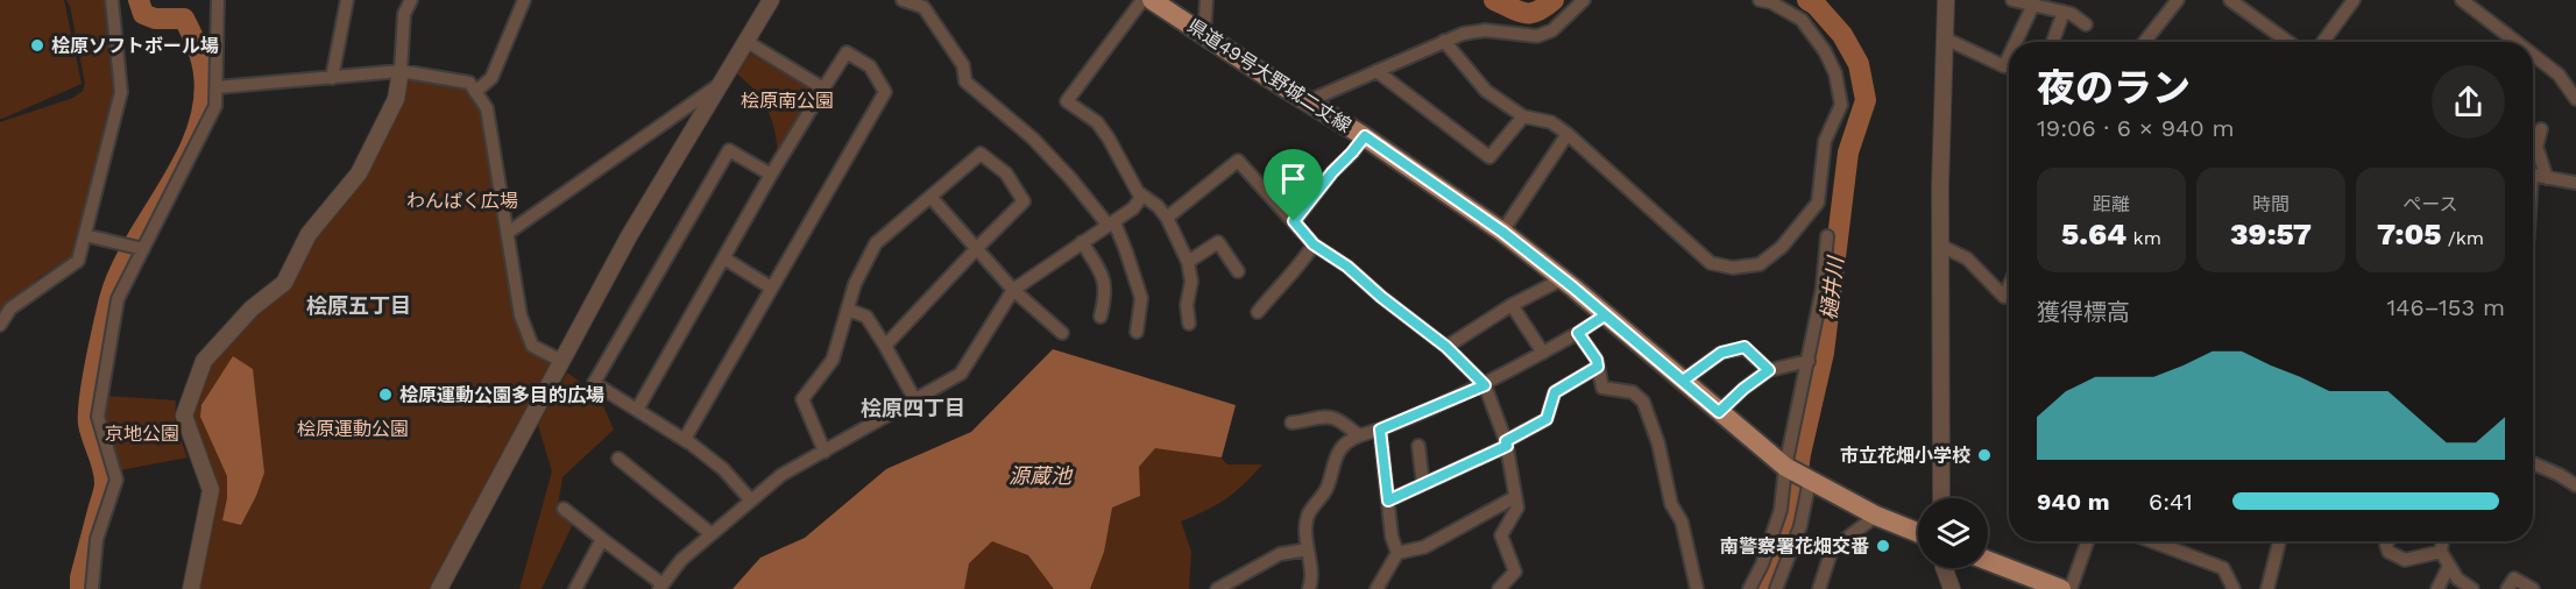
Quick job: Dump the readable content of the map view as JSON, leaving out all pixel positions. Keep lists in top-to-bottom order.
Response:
{
  "streets": {
    "main road": ["県道49号大野城二丈線"]
  },
  "districts": ["桧原五丁目", "桧原四丁目"],
  "water": ["樋井川", "源蔵池"],
  "parks": [
    "桧原南公園",
    "わんぱく広場",
    "桧原運動公園",
    "京地公園"
  ],
  "places": [
    "桧原ソフトボール場",
    "桧原運動公園多目的広場",
    "市立花畑小学校",
    "南警察署花畑交番"
  ],
  "page": {
    "heading": ["夜のラン", "19:06 · 6 × 940 m"],
    "stats": [
      ["距離", "5.64 km"],
      ["時間", "39:57"],
      ["ペース", "7:05 /km"]
    ],
    "chart": ["獲得標高", "146–153 m"],
    "list": [
      {
        "name": "940 m",
        "note": "6:41"
      }
    ]
  }
}
